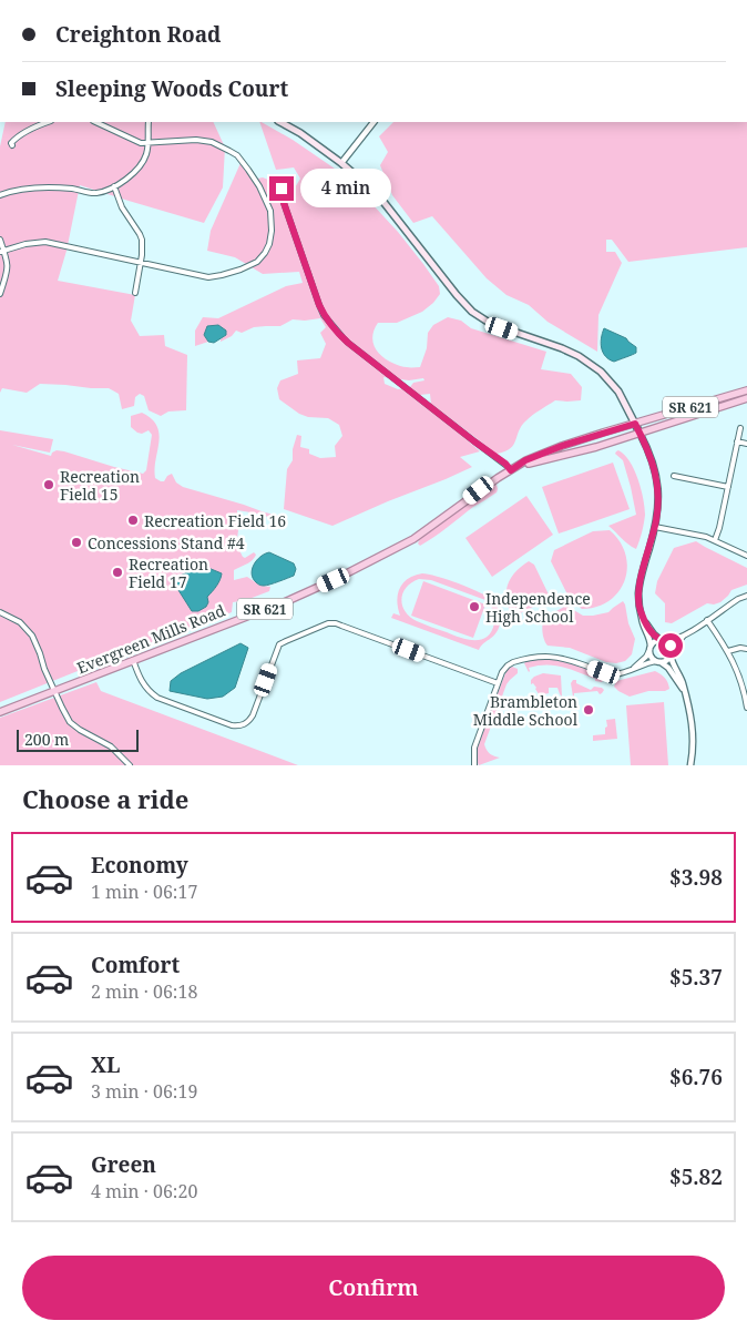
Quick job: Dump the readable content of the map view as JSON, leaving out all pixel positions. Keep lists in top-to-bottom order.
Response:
{
  "streets": {
    "main road": ["SR 621", "Evergreen Mills Road"]
  },
  "places": [
    "Recreation Field 15",
    "Recreation Field 16",
    "Concessions Stand #4",
    "Recreation Field 17",
    "Independence High School",
    "Brambleton Middle School"
  ],
  "scale_bar": "200 m",
  "page": {
    "banner": ["Creighton Road", "Sleeping Woods Court"],
    "bubble": "4 min",
    "scale": "200 m",
    "heading": "Choose a ride",
    "list": [
      {
        "name": "Economy",
        "note": "1 min · 06:17",
        "value": "$3.98"
      },
      {
        "name": "Comfort",
        "note": "2 min · 06:18",
        "value": "$5.37"
      },
      {
        "name": "XL",
        "note": "3 min · 06:19",
        "value": "$6.76"
      },
      {
        "name": "Green",
        "note": "4 min · 06:20",
        "value": "$5.82"
      }
    ],
    "buttons": "Confirm"
  }
}
